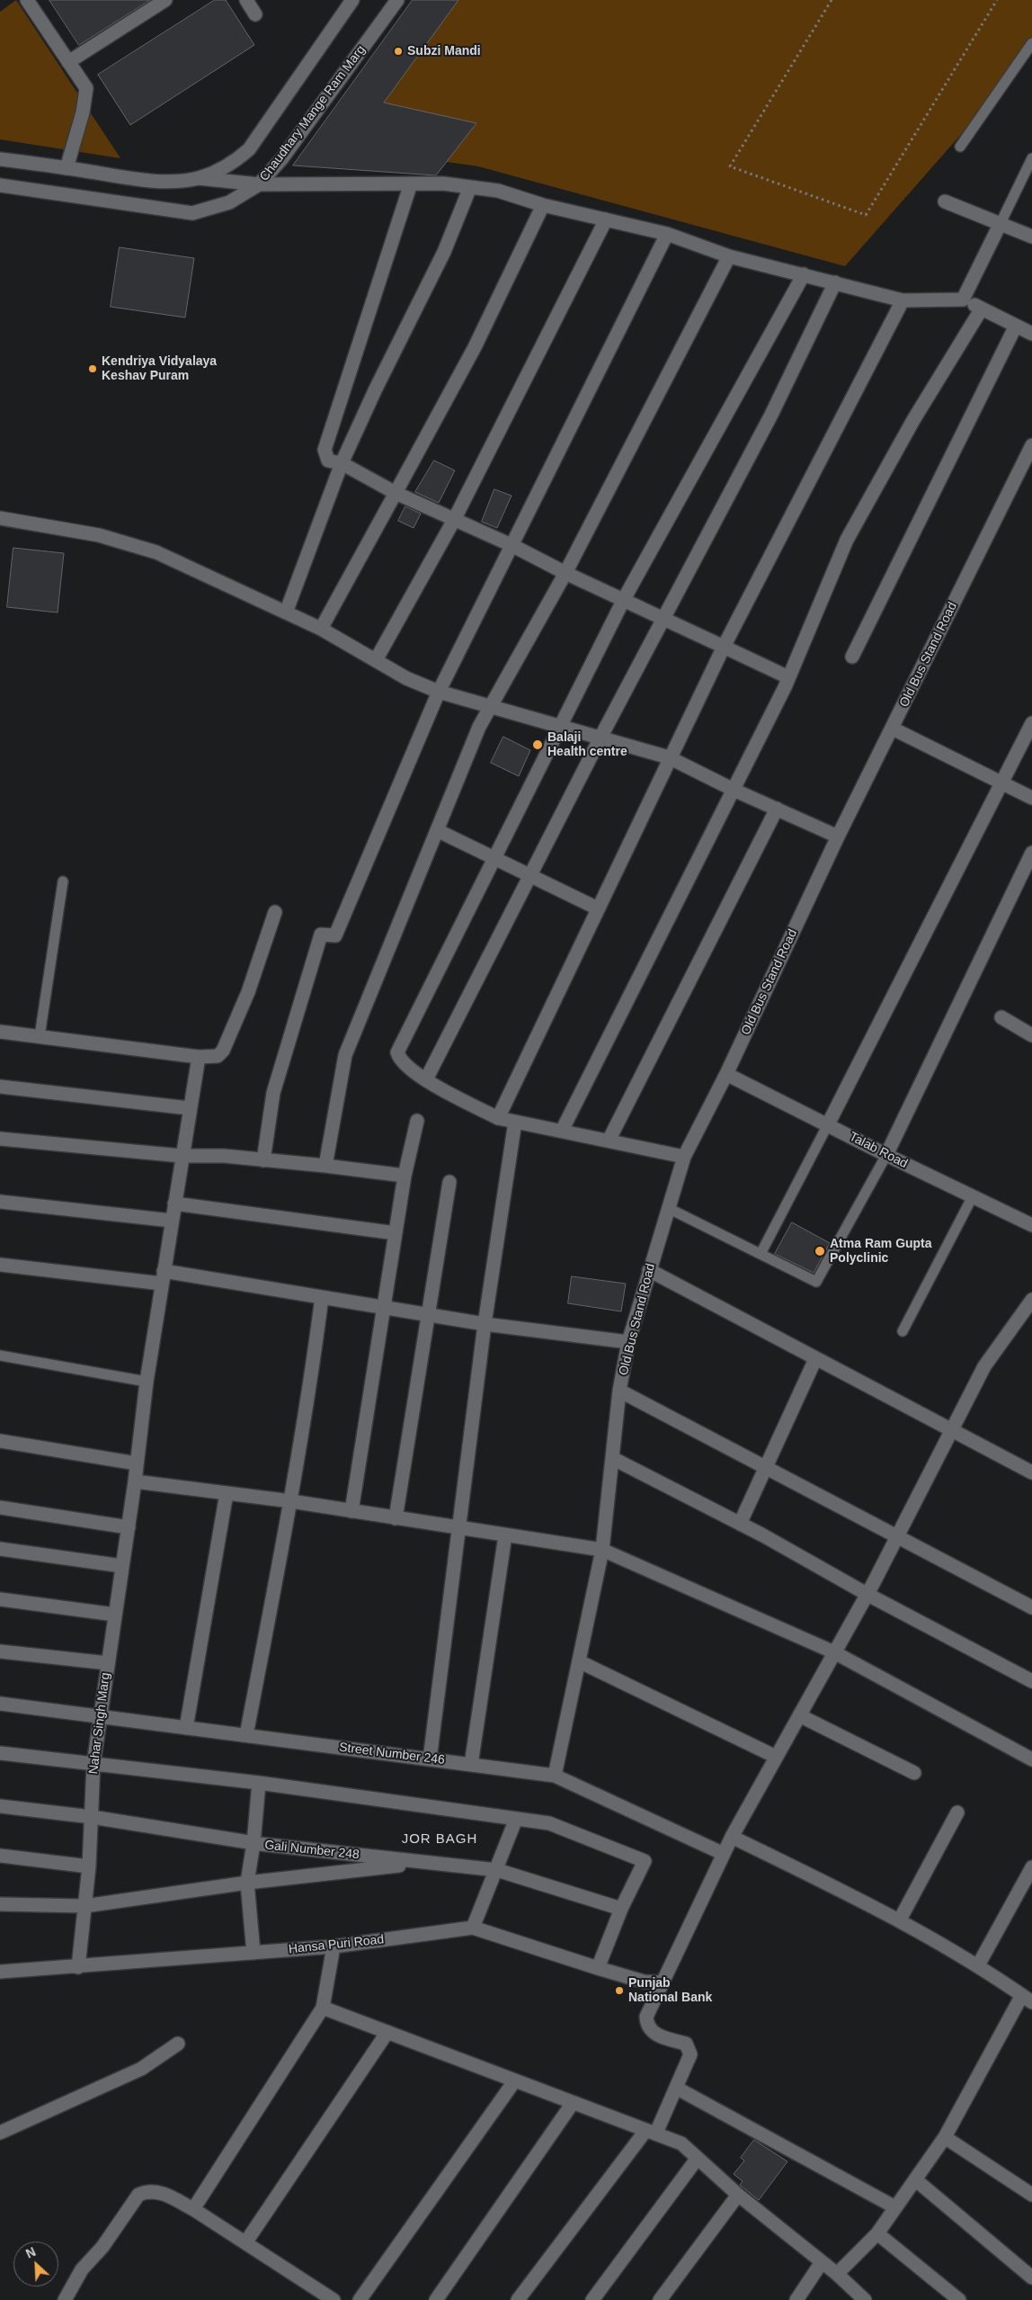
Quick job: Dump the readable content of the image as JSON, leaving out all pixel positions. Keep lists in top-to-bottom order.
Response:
{
  "streets": {
    "street": [
      "Chaudhary Mange Ram Marg",
      "Old Bus Stand Road",
      "Talab Road",
      "Nahar Singh Marg",
      "Street Number 246",
      "Gali Number 248",
      "Hansa Puri Road"
    ]
  },
  "crossings": [
    ["Old Bus Stand Road", "Talab Road"],
    ["Nahar Singh Marg", "Street Number 246"],
    ["Nahar Singh Marg", "Gali Number 248"],
    ["Nahar Singh Marg", "Hansa Puri Road"]
  ],
  "districts": ["JOR BAGH"],
  "places": [
    "Subzi Mandi",
    "Kendriya Vidyalaya Keshav Puram",
    "Balaji Health centre",
    "Atma Ram Gupta Polyclinic",
    "Punjab National Bank"
  ],
  "north": "top left"
}
